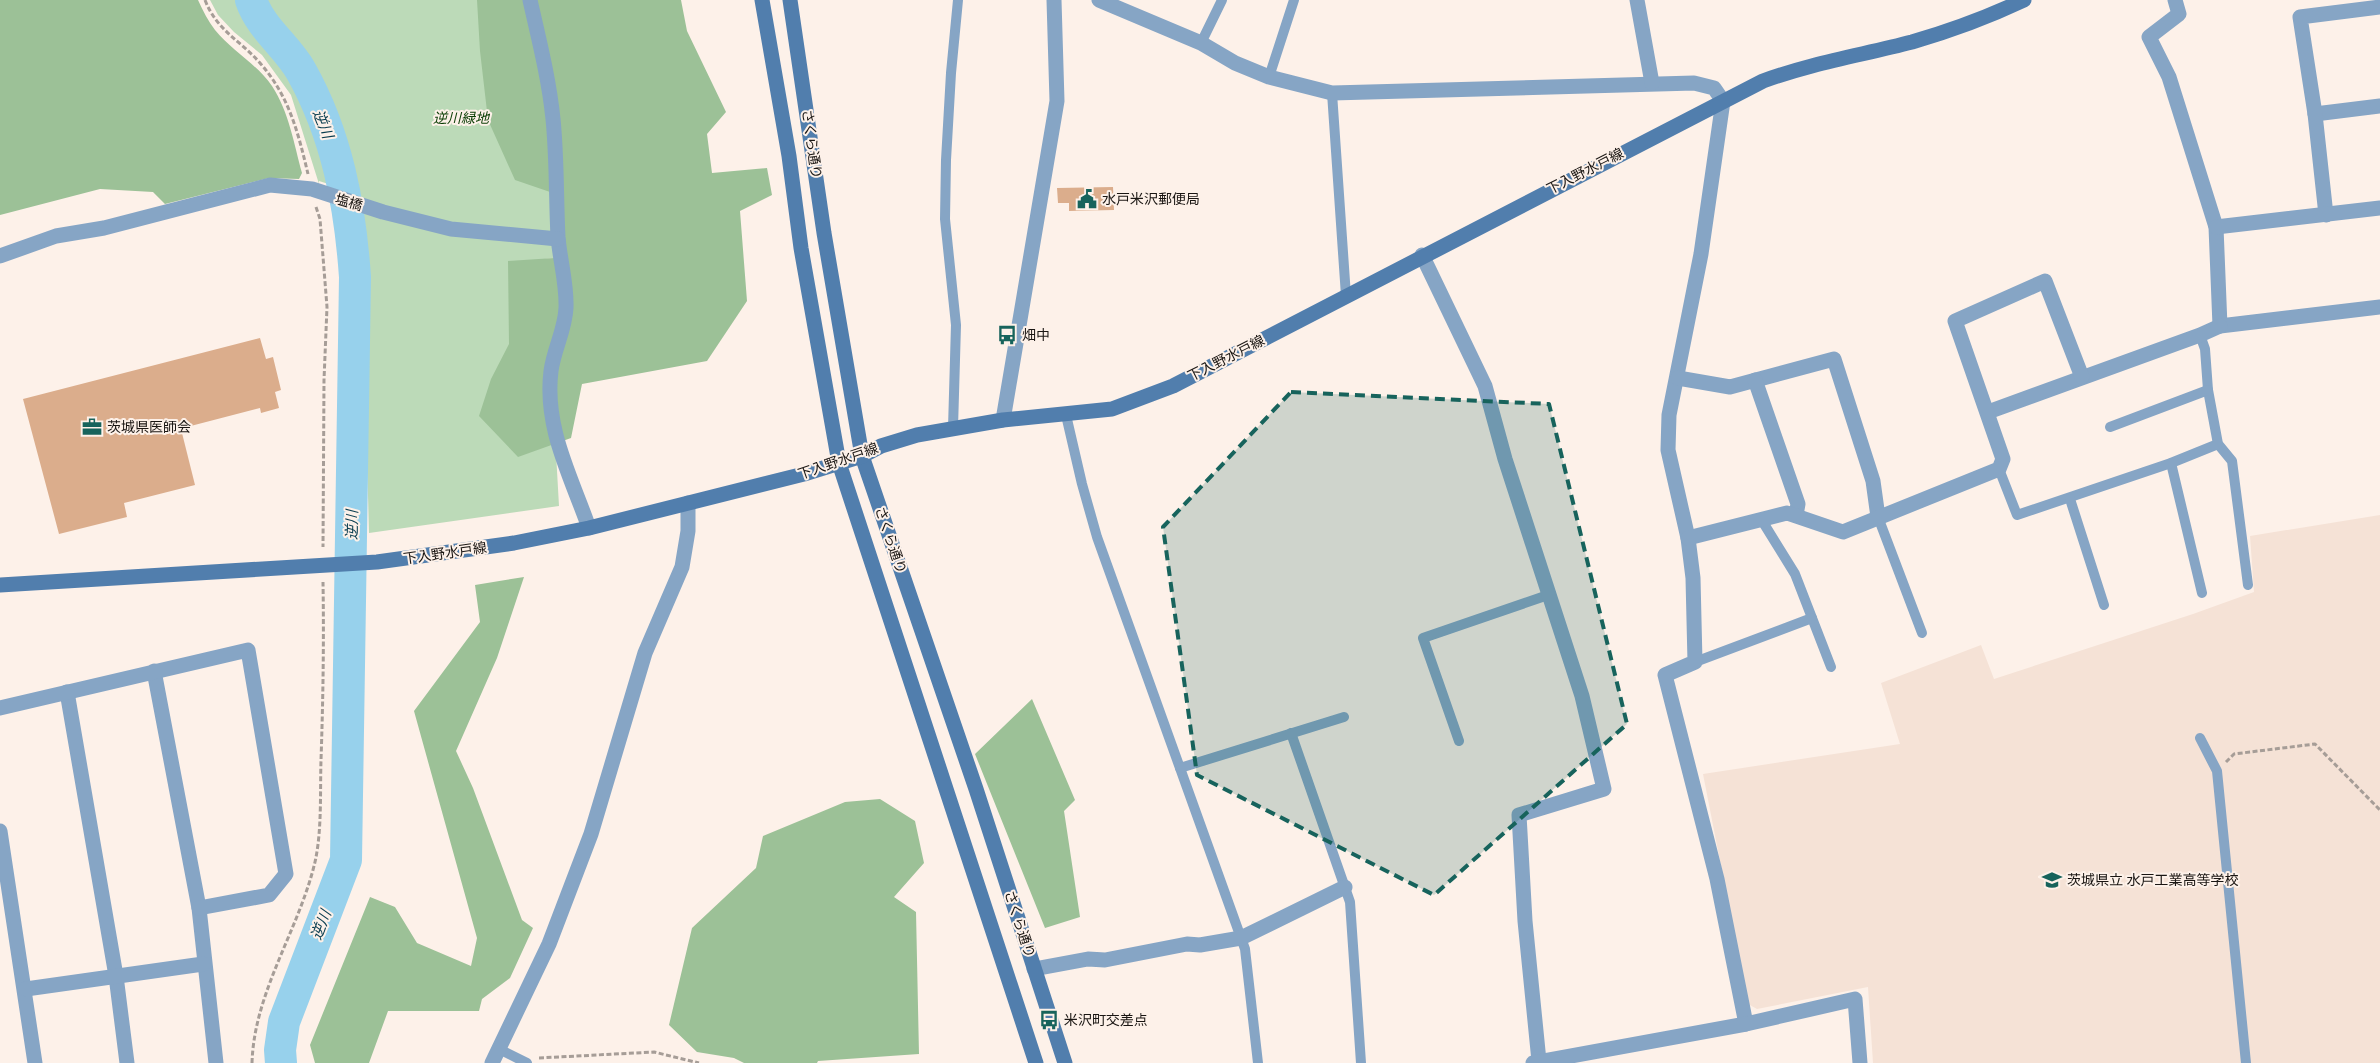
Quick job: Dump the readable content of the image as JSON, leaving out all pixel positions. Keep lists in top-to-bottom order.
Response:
{
  "streets": {
    "street": ["さくら通り", "下入野水戸線", "塩橋"]
  },
  "crossings": [
    ["さくら通り", "下入野水戸線"]
  ],
  "water": ["逆川"],
  "parks": ["逆川緑地"],
  "places": {
    "public building": ["水戸米沢郵便局"],
    "bus stop": ["畑中", "米沢町交差点"],
    "office": ["茨城県医師会"],
    "school or university": ["茨城県立 水戸工業高等学校"]
  }
}
